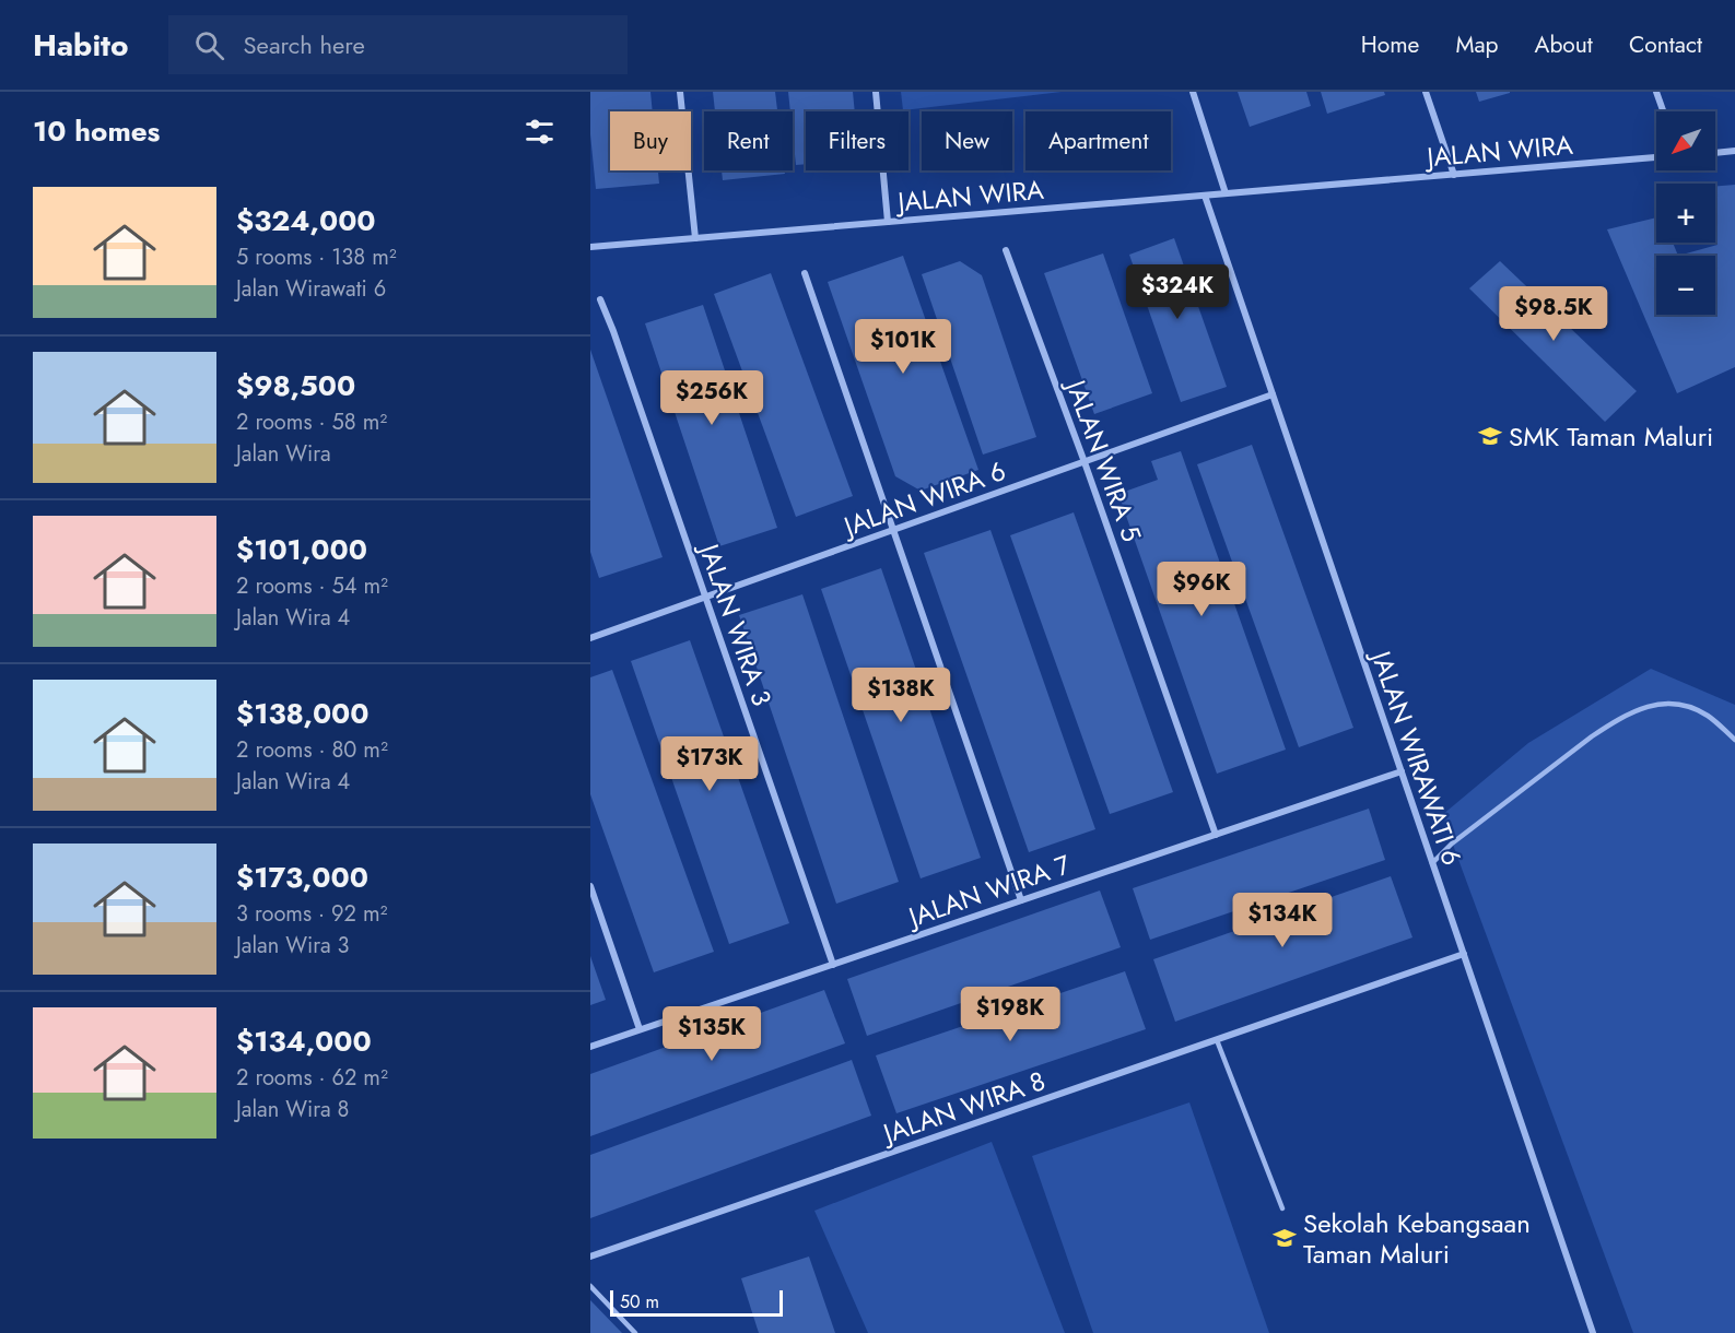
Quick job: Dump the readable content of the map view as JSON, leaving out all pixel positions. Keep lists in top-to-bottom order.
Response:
{
  "streets": {
    "street": [
      "JALAN WIRA",
      "JALAN WIRA 5",
      "JALAN WIRA 6",
      "JALAN WIRA 3",
      "JALAN WIRAWATI 6",
      "JALAN WIRA 7",
      "JALAN WIRA 8"
    ]
  },
  "crossings": [
    ["JALAN WIRA", "JALAN WIRAWATI 6"],
    ["JALAN WIRA 5", "JALAN WIRA 6"],
    ["JALAN WIRA 5", "JALAN WIRA 7"],
    ["JALAN WIRA 6", "JALAN WIRA 3"],
    ["JALAN WIRA 6", "JALAN WIRAWATI 6"],
    ["JALAN WIRA 3", "JALAN WIRA 7"],
    ["JALAN WIRAWATI 6", "JALAN WIRA 7"],
    ["JALAN WIRAWATI 6", "JALAN WIRA 8"]
  ],
  "places": {
    "school or university": ["SMK Taman Maluri", "Sekolah Kebangsaan Taman Maluri"]
  },
  "scale_bar": "50 m",
  "north": "bottom left",
  "page": {
    "header": "Habito",
    "search": "Search here",
    "nav": [
      "Home",
      "Map",
      "About",
      "Contact"
    ],
    "heading": "10 homes",
    "map_buttons": ["+", "−"],
    "chip": [
      "Buy",
      "Rent",
      "Filters",
      "New",
      "Apartment"
    ],
    "list": [
      {
        "name": "$324,000",
        "note": "5 rooms · 138 m² · Jalan Wirawati 6"
      },
      {
        "name": "$98,500",
        "note": "2 rooms · 58 m² · Jalan Wira"
      },
      {
        "name": "$101,000",
        "note": "2 rooms · 54 m² · Jalan Wira 4"
      },
      {
        "name": "$138,000",
        "note": "2 rooms · 80 m² · Jalan Wira 4"
      },
      {
        "name": "$173,000",
        "note": "3 rooms · 92 m² · Jalan Wira 3"
      },
      {
        "name": "$134,000",
        "note": "2 rooms · 62 m² · Jalan Wira 8"
      }
    ],
    "price": [
      "$324K",
      "$98.5K",
      "$101K",
      "$256K",
      "$96K",
      "$138K",
      "$173K",
      "$134K",
      "$198K",
      "$135K"
    ],
    "scale": "50 m"
  }
}
